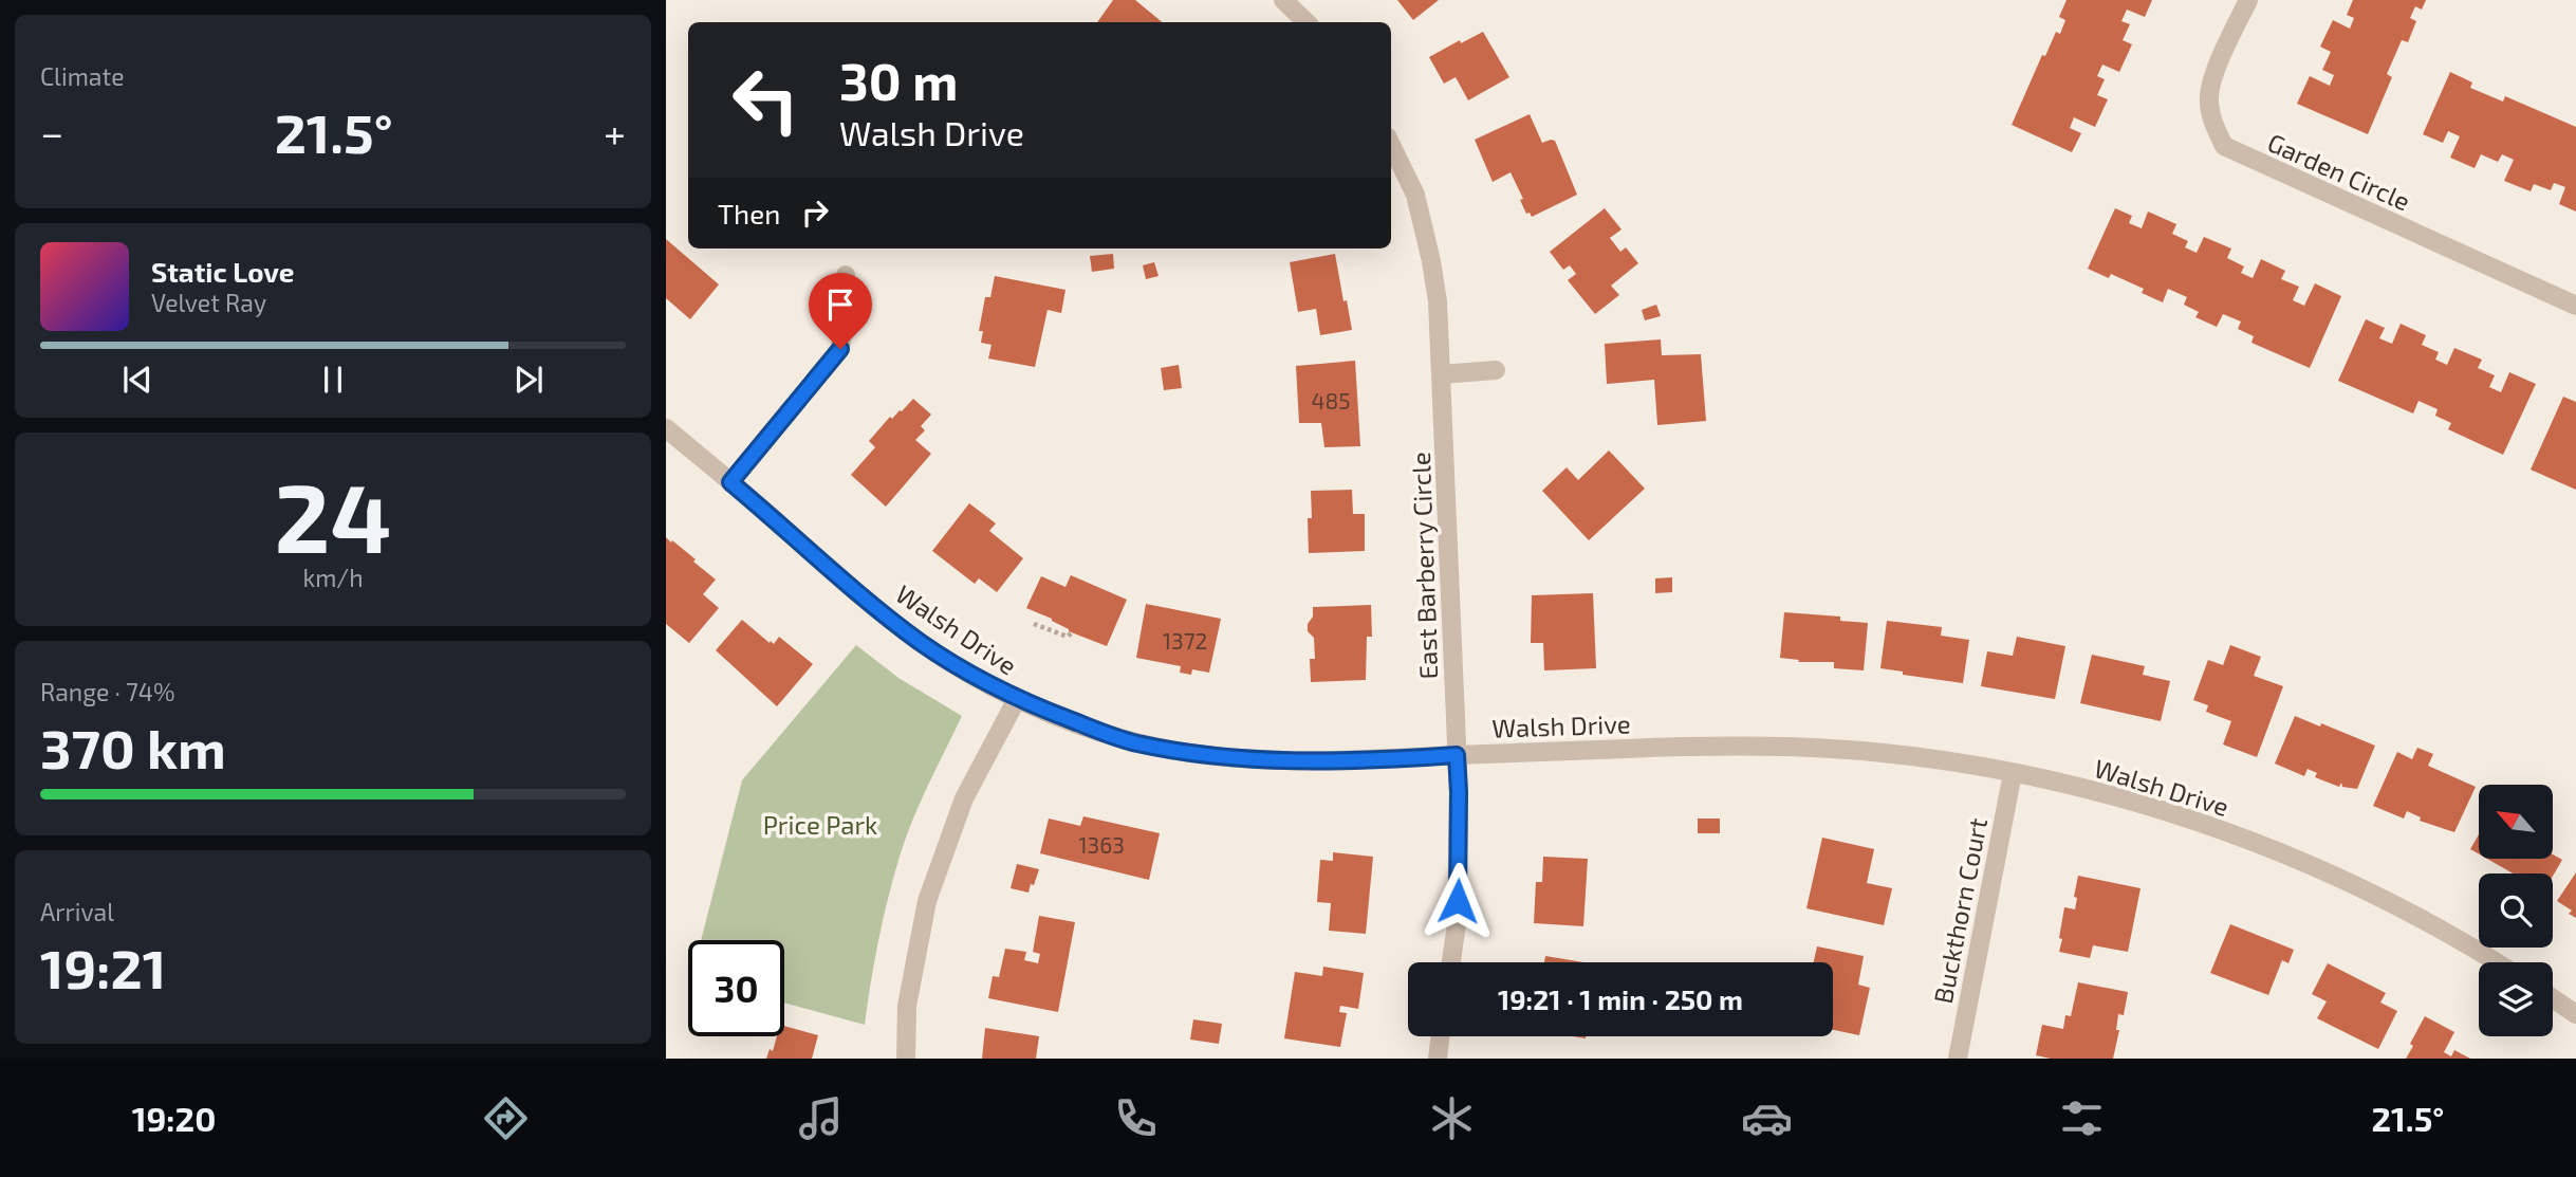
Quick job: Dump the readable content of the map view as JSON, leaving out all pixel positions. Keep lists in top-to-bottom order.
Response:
{
  "streets": {
    "street": [
      "Garden Circle",
      "East Barberry Circle",
      "Walsh Drive",
      "Buckthorn Court"
    ]
  },
  "crossings": [
    ["East Barberry Circle", "Walsh Drive"],
    ["Walsh Drive", "Buckthorn Court"]
  ],
  "parks": ["Price Park"],
  "house_numbers": ["485", "1372", "1363"],
  "north": "top left",
  "page": {
    "tile": [
      "Climate",
      ["24", "km/h"],
      ["Range · 74%", "370 km"],
      ["Arrival", "19:21"]
    ],
    "turn": ["30 m", "Walsh Drive"],
    "heat": ["−", "21.5°", "+"],
    "then": "Then",
    "song": ["Static Love", "Velvet Ray"],
    "limit": "30",
    "trip": "19:21 · 1 min · 250 m",
    "tabs": ["19:20", "21.5°"]
  }
}
